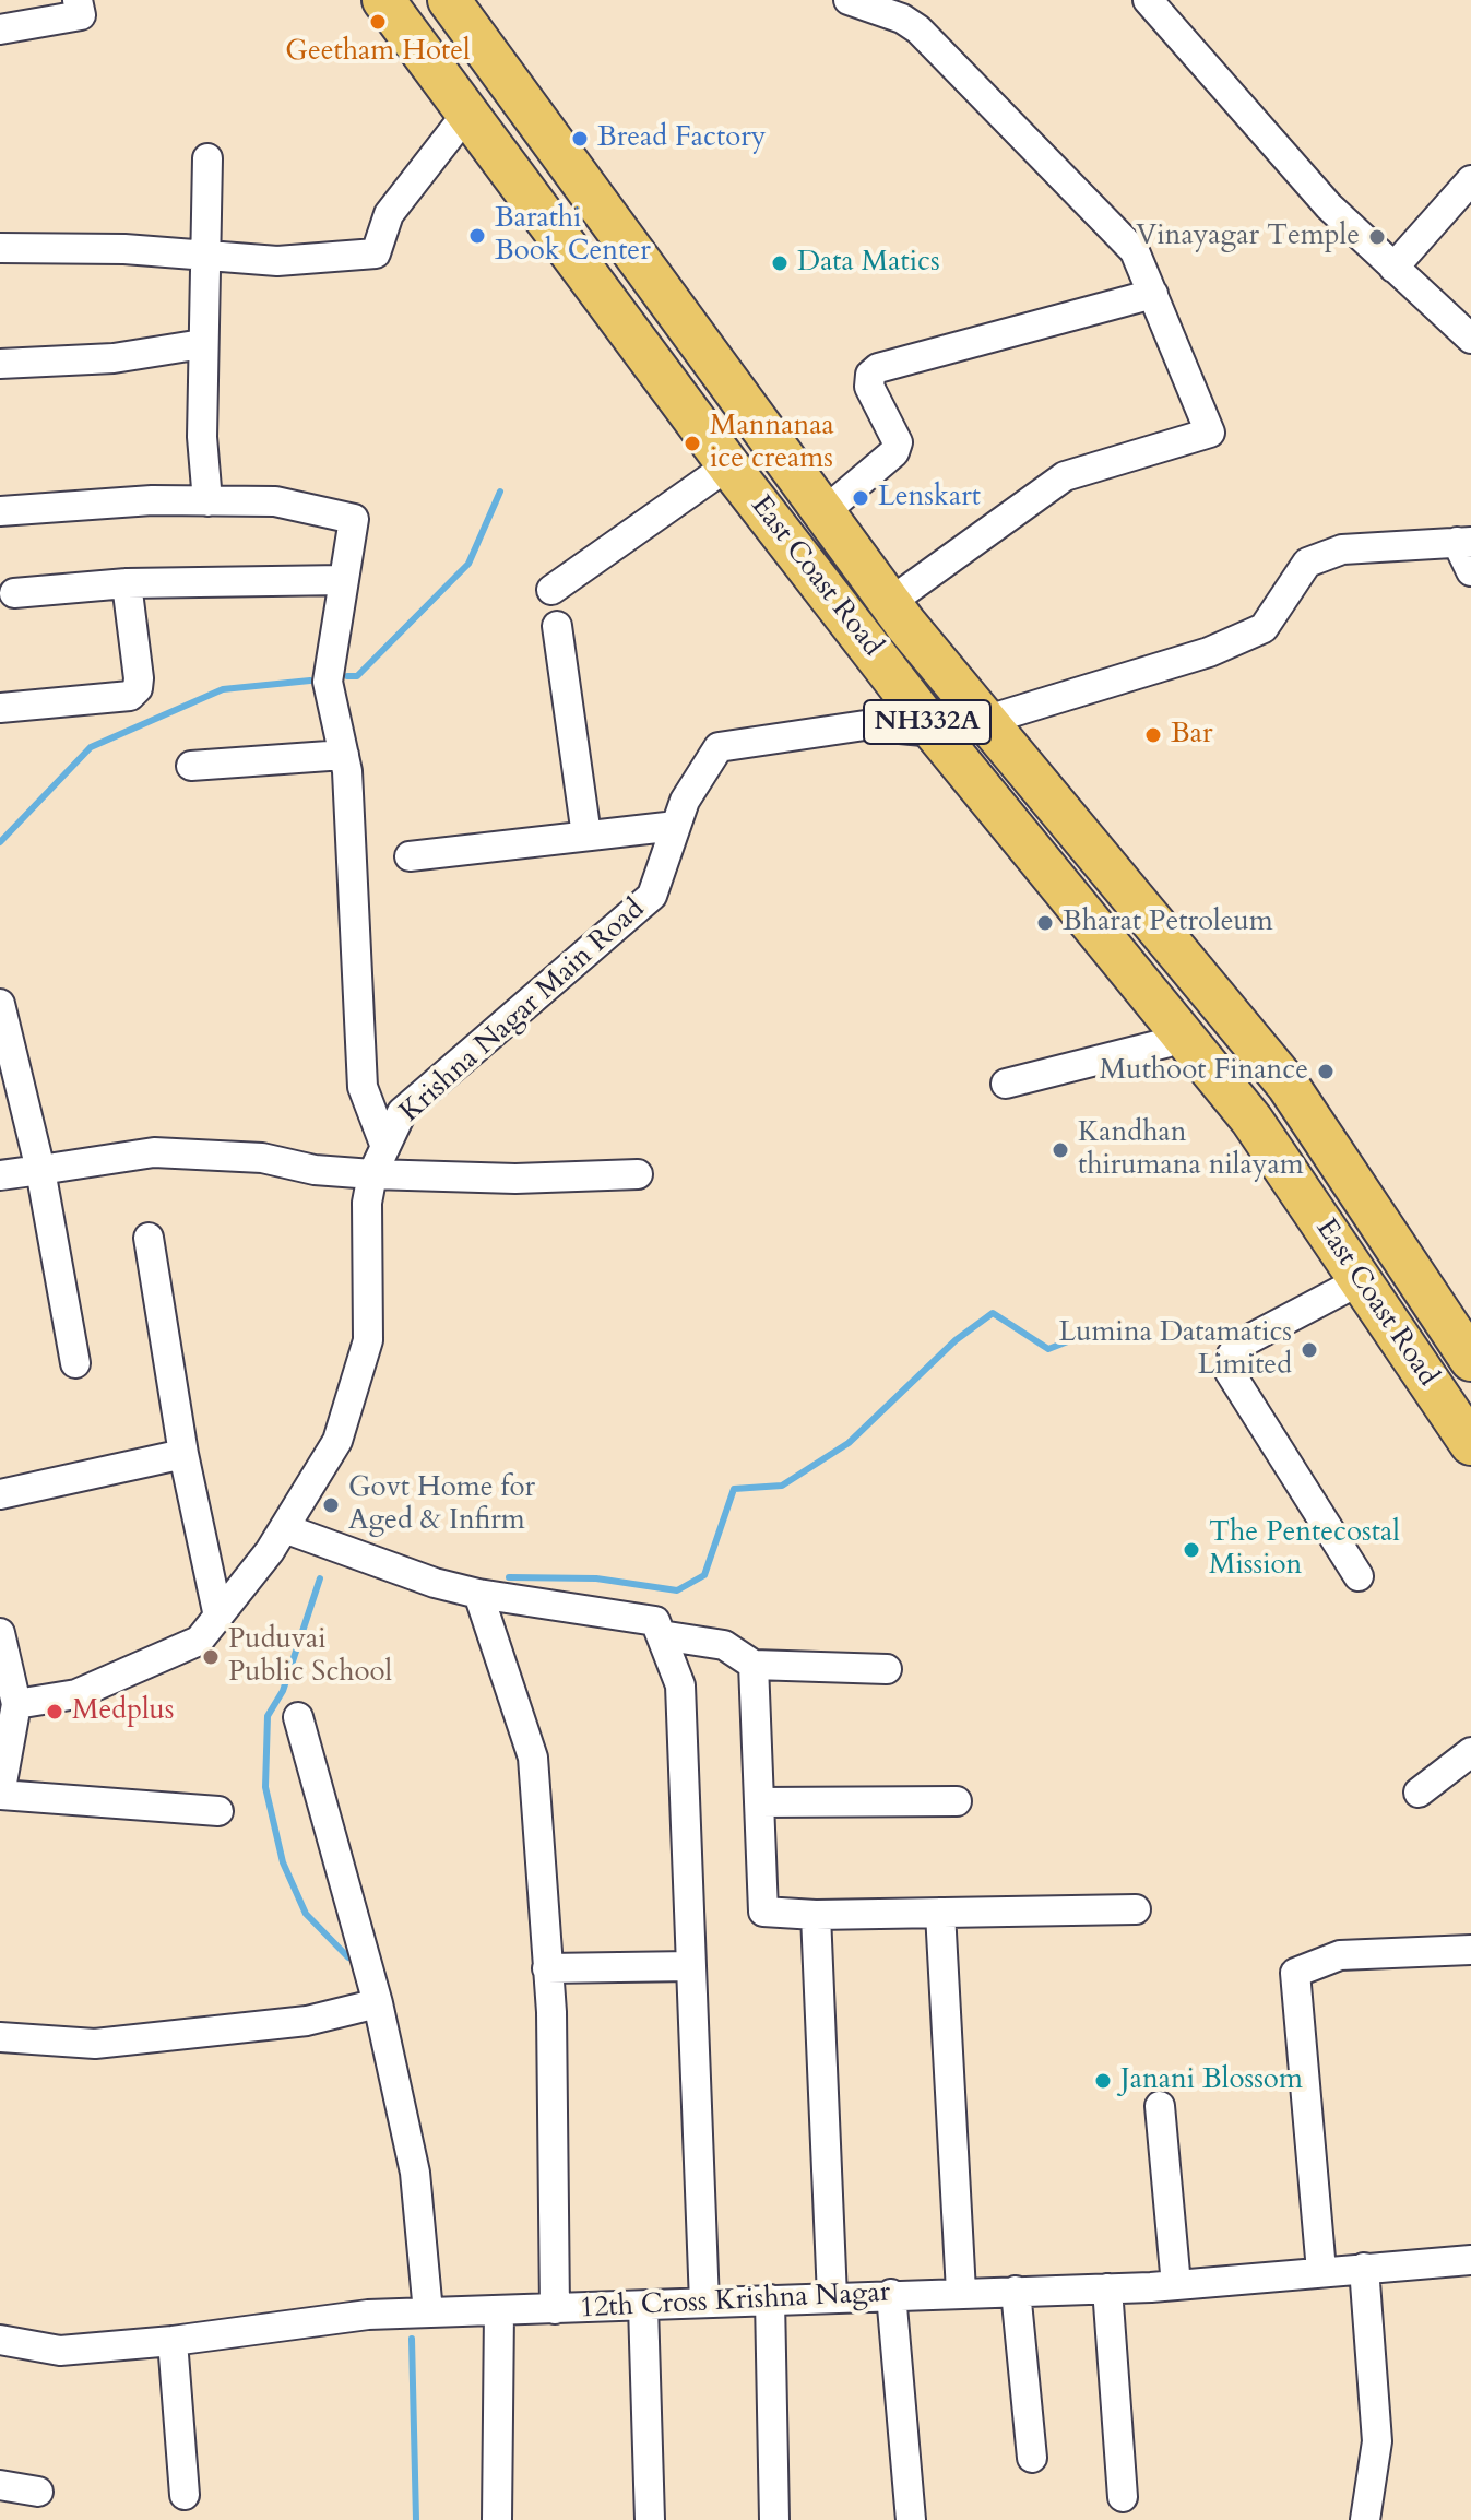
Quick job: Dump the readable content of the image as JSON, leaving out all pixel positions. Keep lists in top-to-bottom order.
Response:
{
  "streets": {
    "highway": ["East Coast Road", "NH332A"],
    "street": ["Krishna Nagar Main Road", "12th Cross Krishna Nagar"]
  },
  "crossings": [
    ["East Coast Road", "Krishna Nagar Main Road"]
  ],
  "places": [
    "Geetham Hotel",
    "Bread Factory",
    "Barathi Book Center",
    "Vinayagar Temple",
    "Data Matics",
    "Mannanaa ice creams",
    "Lenskart",
    "Bar",
    "Bharat Petroleum",
    "Muthoot Finance",
    "Kandhan thirumana nilayam",
    "Lumina Datamatics Limited",
    "Govt Home for Aged & Infirm",
    "The Pentecostal Mission",
    "Puduvai Public School",
    "Medplus",
    "Janani Blossom"
  ]
}
